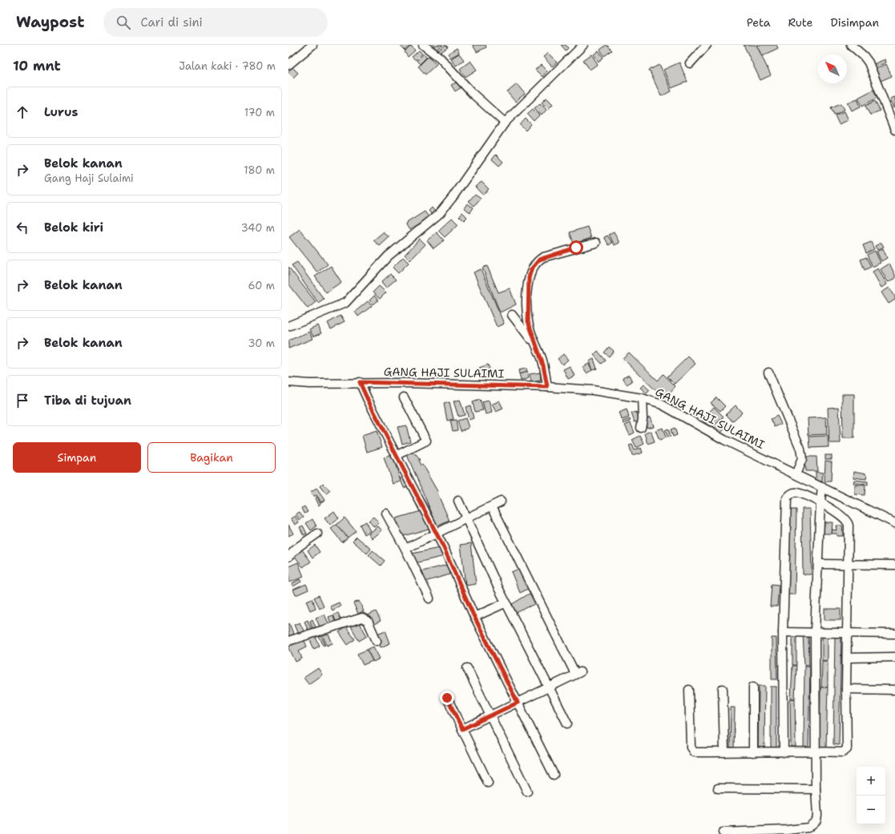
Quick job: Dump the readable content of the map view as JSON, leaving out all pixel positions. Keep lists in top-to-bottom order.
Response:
{
  "streets": {
    "street": ["GANG HAJI SULAIMI"]
  },
  "north": "top left",
  "page": {
    "header": "Waypost",
    "search": "Cari di sini",
    "nav": ["Peta", "Rute", "Disimpan"],
    "heading": ["10 mnt", "Jalan kaki · 780 m"],
    "list": [
      ["Lurus", "170 m"],
      ["Belok kanan", "Gang Haji Sulaimi", "180 m"],
      ["Belok kiri", "340 m"],
      ["Belok kanan", "60 m"],
      ["Belok kanan", "30 m"],
      "Tiba di tujuan"
    ],
    "buttons": ["Simpan", "Bagikan"],
    "map_buttons": ["+", "−"]
  }
}
